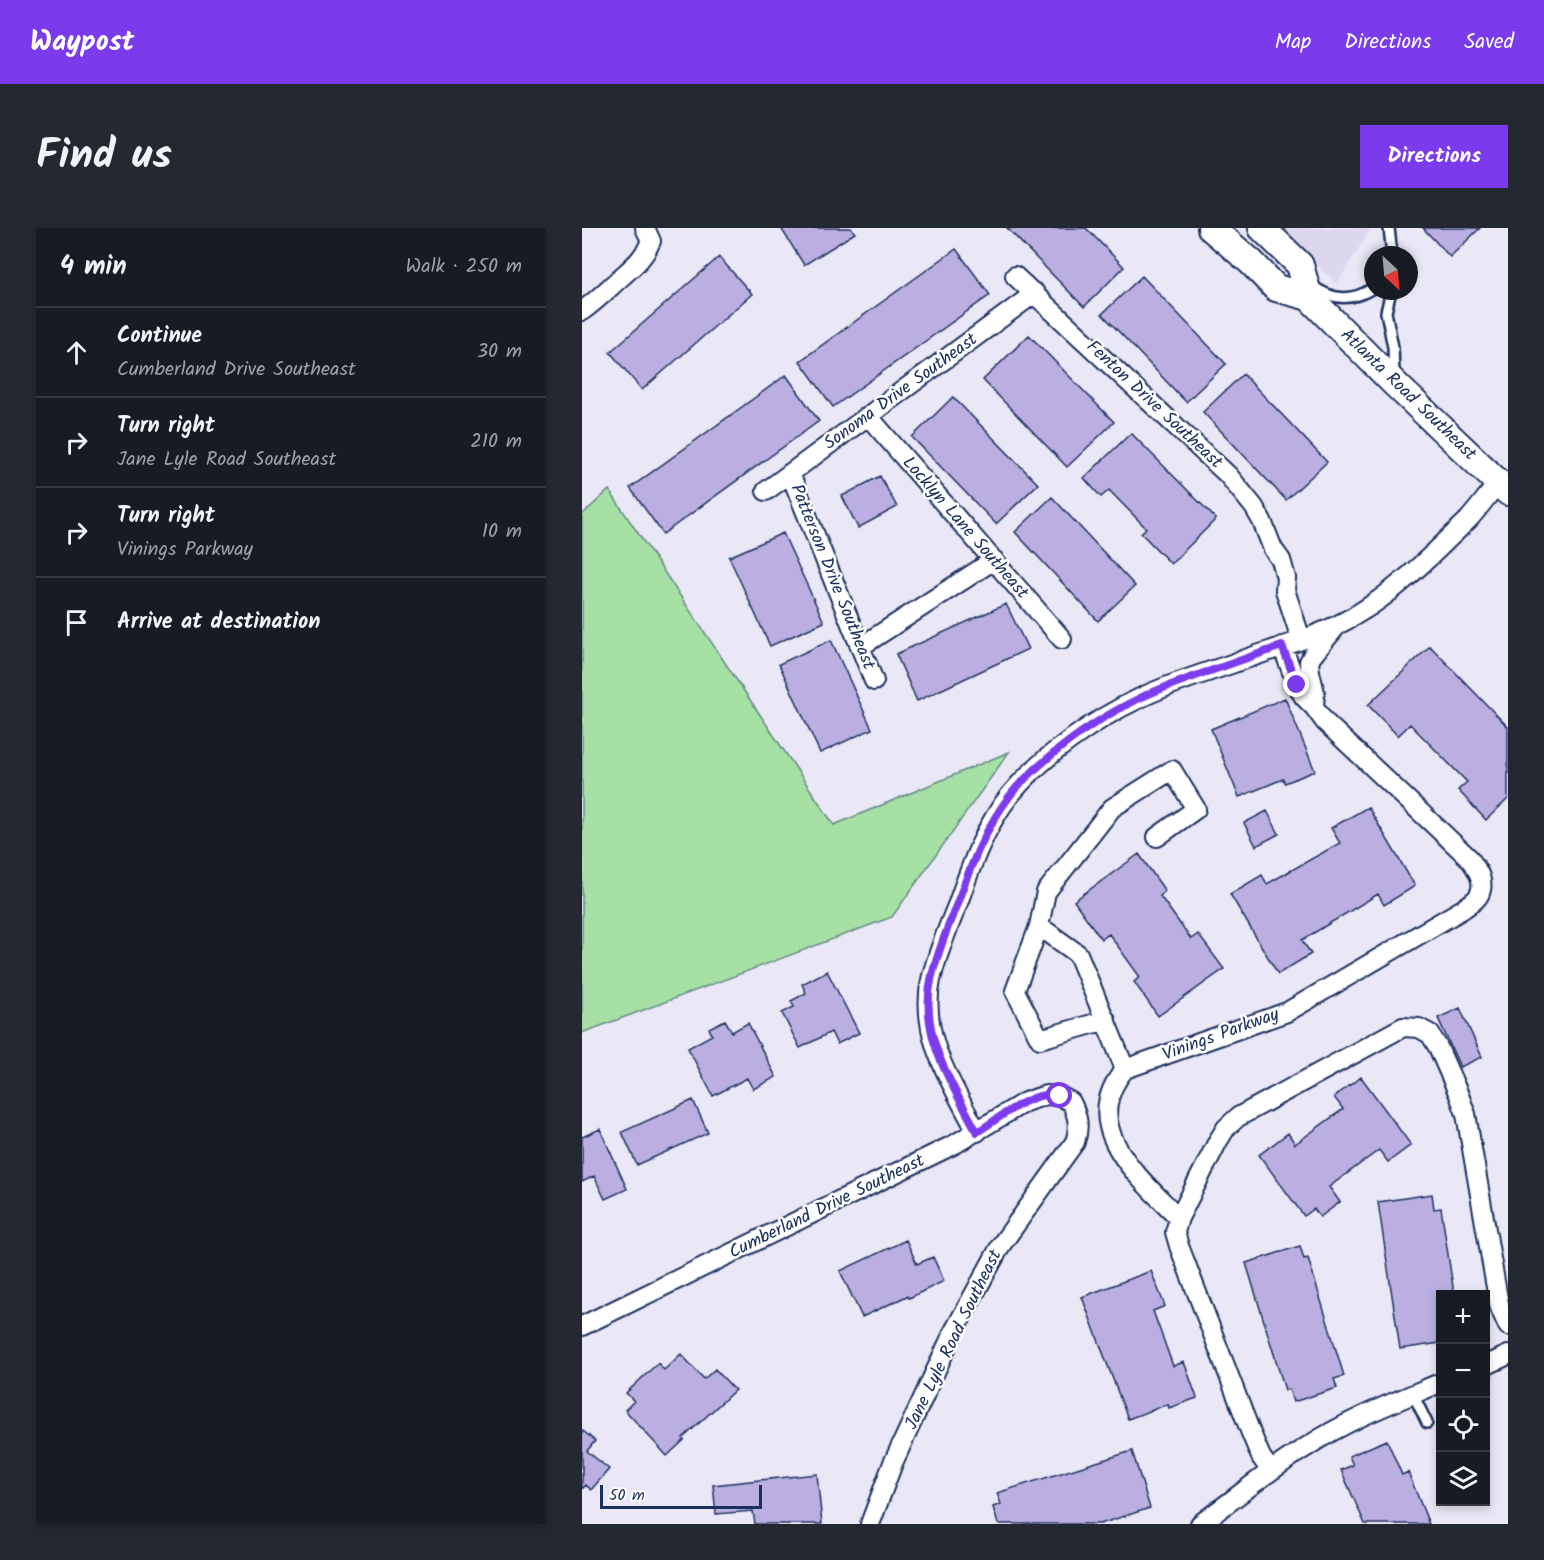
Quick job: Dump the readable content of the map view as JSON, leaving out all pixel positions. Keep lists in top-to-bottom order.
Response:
{
  "streets": {
    "main road": ["Atlanta Road Southeast"],
    "street": [
      "Sonoma Drive Southeast",
      "Fenton Drive Southeast",
      "Locklyn Lane Southeast",
      "Patterson Drive Southeast",
      "Vinings Parkway",
      "Cumberland Drive Southeast",
      "Jane Lyle Road Southeast"
    ]
  },
  "crossings": [
    ["Sonoma Drive Southeast", "Fenton Drive Southeast"],
    ["Sonoma Drive Southeast", "Locklyn Lane Southeast"],
    ["Sonoma Drive Southeast", "Patterson Drive Southeast"],
    ["Cumberland Drive Southeast", "Jane Lyle Road Southeast"]
  ],
  "scale_bar": "50 m",
  "north": "bottom right",
  "page": {
    "header": "Waypost",
    "nav": ["Map", "Directions", "Saved"],
    "title": "Find us",
    "buttons": "Directions",
    "heading": ["4 min", "Walk · 250 m"],
    "list": [
      ["Continue", "Cumberland Drive Southeast", "30 m"],
      ["Turn right", "Jane Lyle Road Southeast", "210 m"],
      ["Turn right", "Vinings Parkway", "10 m"],
      "Arrive at destination"
    ],
    "map_buttons": ["+", "−"],
    "scale": "50 m"
  }
}
